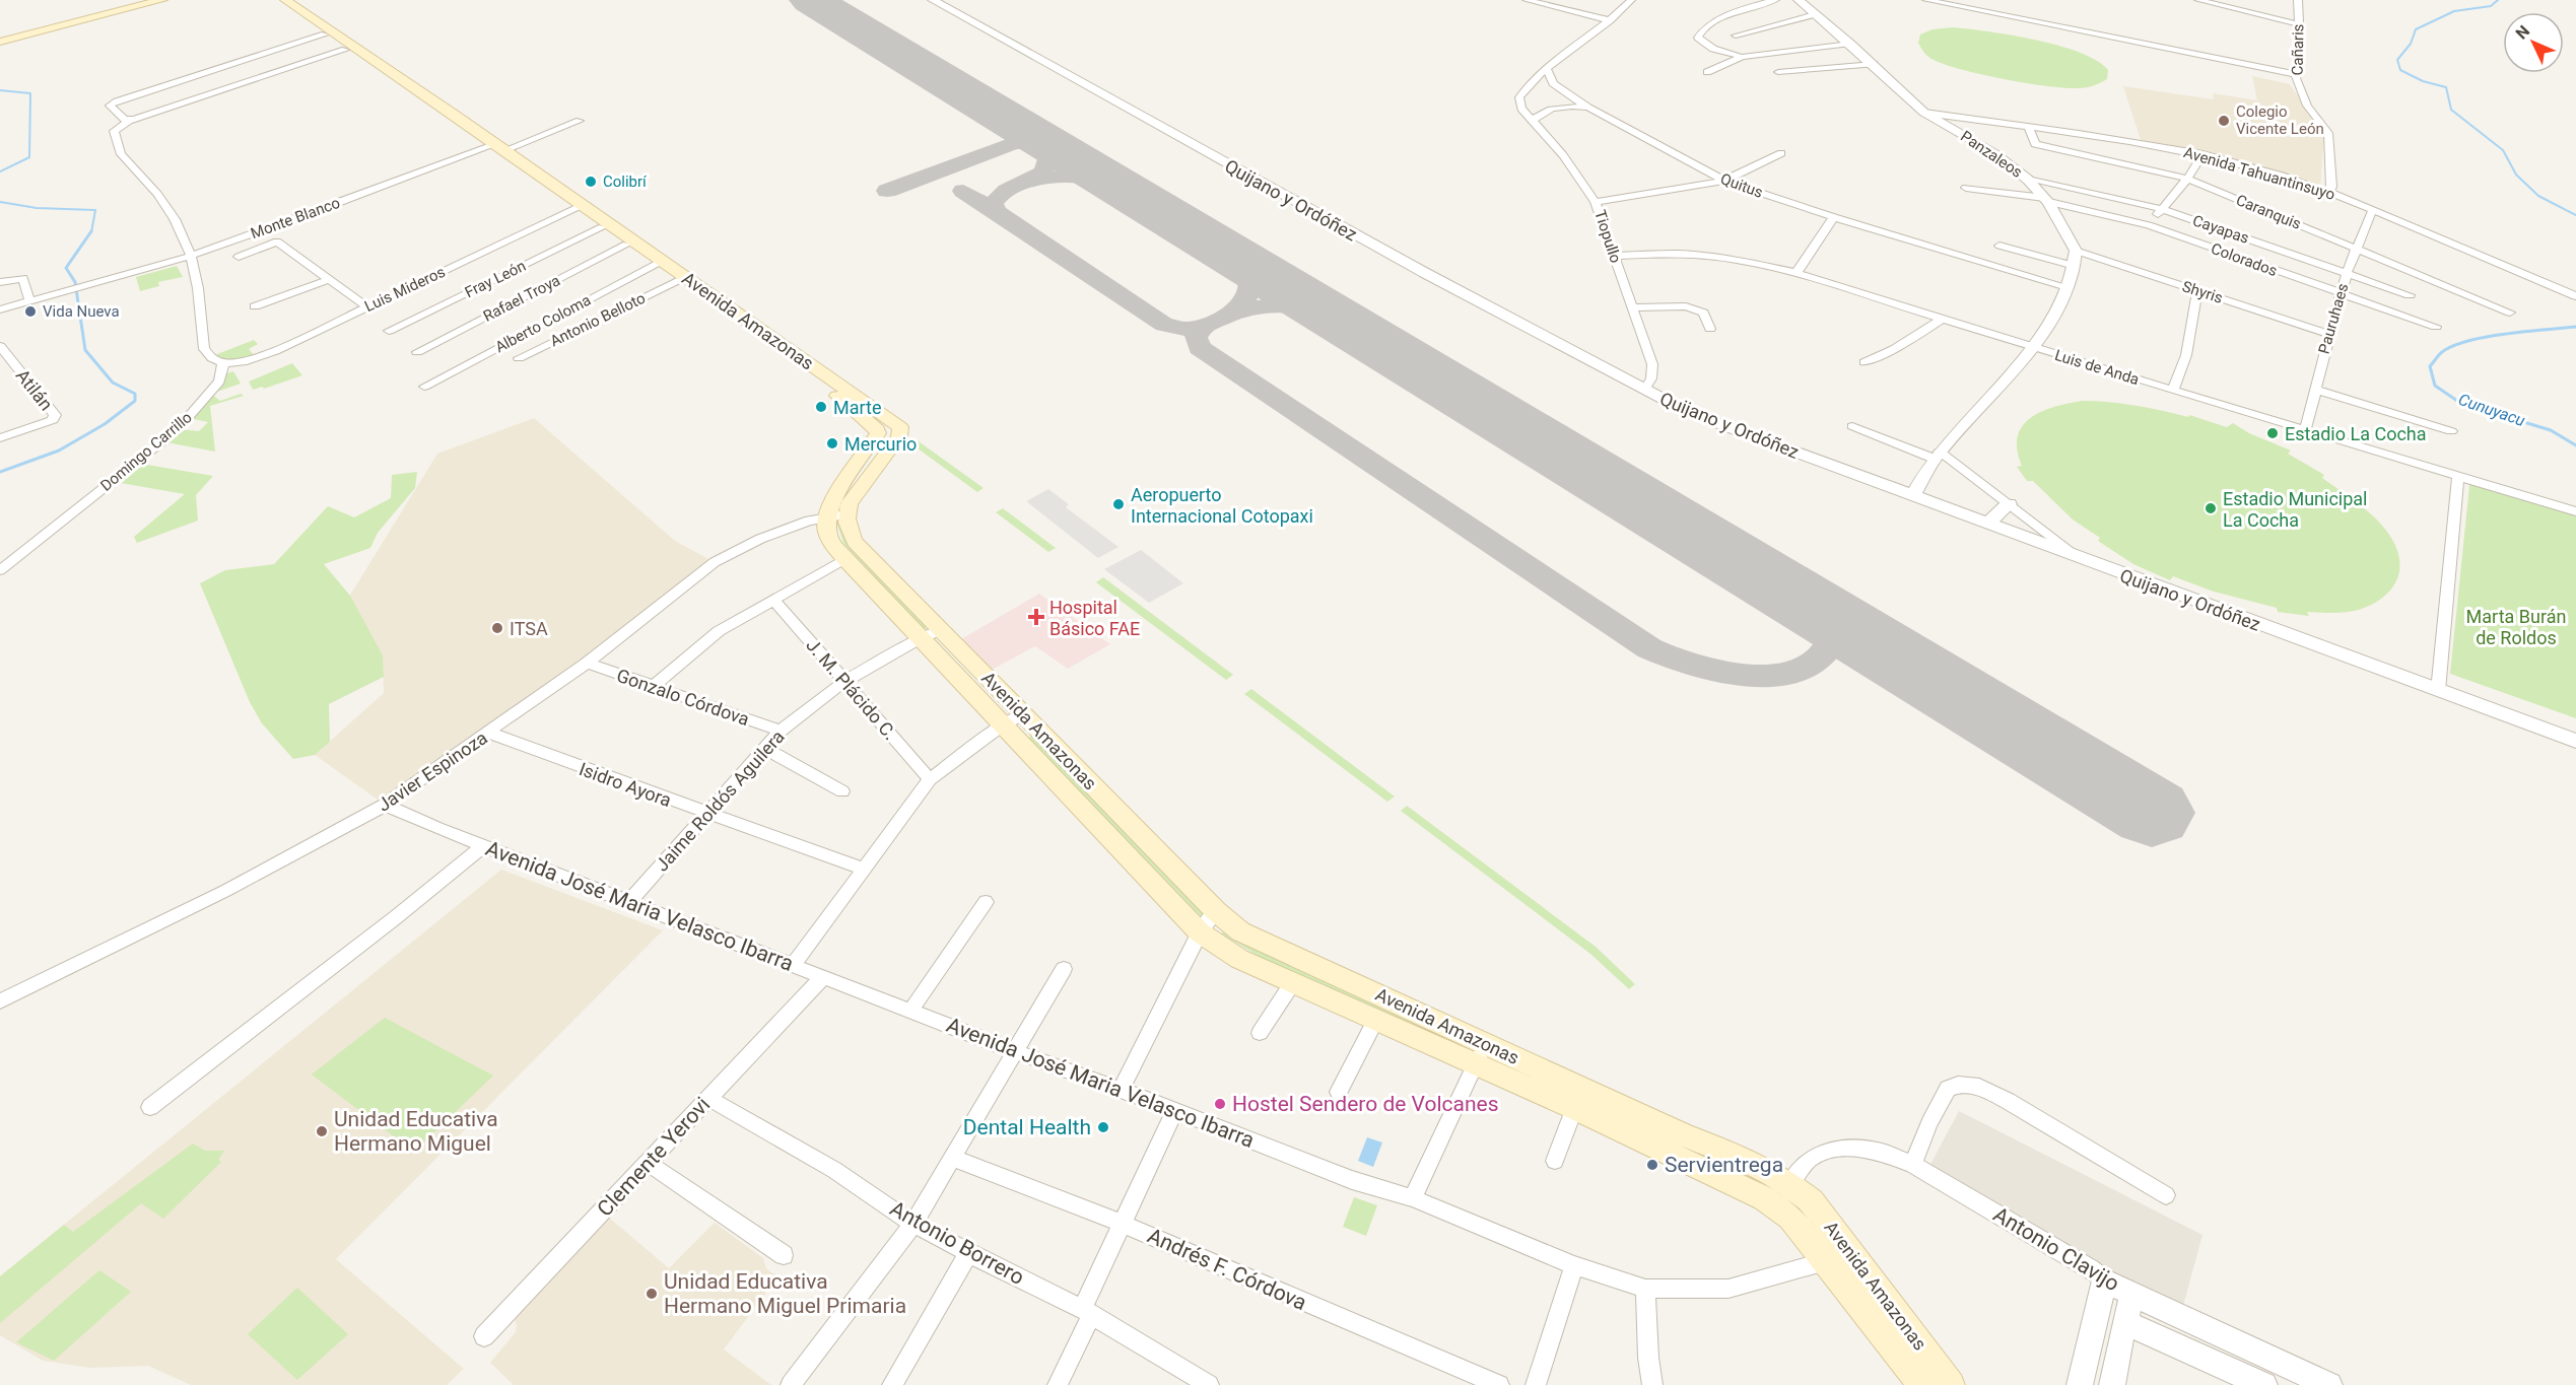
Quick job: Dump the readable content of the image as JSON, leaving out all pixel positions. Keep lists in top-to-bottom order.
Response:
{
  "streets": {
    "main road": ["Avenida Amazonas"],
    "street": [
      "Cañaris",
      "Panzaleos",
      "Avenida Tahuantinsuyo",
      "Quitus",
      "Quijano y Ordóñez",
      "Caranquis",
      "Monte Blanco",
      "Cayapas",
      "Tiopullo",
      "Colorados",
      "Fray León",
      "Luis Mideros",
      "Shyris",
      "Rafael Troya",
      "Pauruhaes",
      "Antonio Belloto",
      "Alberto Coloma",
      "Luis de Anda",
      "Atilán",
      "Domingo Carrillo",
      "J. M. Plácido C.",
      "Gonzalo Córdova",
      "Javier Espinoza",
      "Isidro Ayora",
      "Jaime Roldós Aguilera",
      "Avenida José Maria Velasco Ibarra",
      "Clemente Yerovi",
      "Antonio Borrero",
      "Antonio Clavijo",
      "Andrés F. Córdova"
    ]
  },
  "crossings": [
    ["Cañaris", "Avenida Tahuantinsuyo"],
    ["Panzaleos", "Avenida Tahuantinsuyo"],
    ["Panzaleos", "Cayapas"],
    ["Panzaleos", "Colorados"],
    ["Panzaleos", "Shyris"],
    ["Avenida Tahuantinsuyo", "Caranquis"],
    ["Avenida Tahuantinsuyo", "Pauruhaes"],
    ["Quitus", "Tiopullo"],
    ["Quijano y Ordóñez", "Tiopullo"],
    ["Caranquis", "Pauruhaes"],
    ["Monte Blanco", "Avenida Amazonas"],
    ["Cayapas", "Pauruhaes"],
    ["Tiopullo", "Luis de Anda"],
    ["Colorados", "Pauruhaes"],
    ["Fray León", "Avenida Amazonas"],
    ["Luis Mideros", "Avenida Amazonas"],
    ["Luis Mideros", "Domingo Carrillo"],
    ["Shyris", "Pauruhaes"],
    ["Rafael Troya", "Avenida Amazonas"],
    ["Pauruhaes", "Luis de Anda"],
    ["Antonio Belloto", "Avenida Amazonas"],
    ["Avenida Amazonas", "Alberto Coloma"],
    ["Avenida Amazonas", "Javier Espinoza"],
    ["Avenida Amazonas", "Jaime Roldós Aguilera"],
    ["Avenida Amazonas", "Avenida José Maria Velasco Ibarra"],
    ["Avenida Amazonas", "Antonio Clavijo"],
    ["J. M. Plácido C.", "Jaime Roldós Aguilera"],
    ["Gonzalo Córdova", "Javier Espinoza"],
    ["Gonzalo Córdova", "Jaime Roldós Aguilera"],
    ["Javier Espinoza", "Isidro Ayora"],
    ["Javier Espinoza", "Avenida José Maria Velasco Ibarra"],
    ["Isidro Ayora", "Jaime Roldós Aguilera"],
    ["Jaime Roldós Aguilera", "Avenida José Maria Velasco Ibarra"],
    ["Avenida José Maria Velasco Ibarra", "Clemente Yerovi"],
    ["Clemente Yerovi", "Antonio Borrero"]
  ],
  "water": ["Cunuyacu"],
  "parks": ["Marta Burán de Roldos"],
  "places": {
    "other": [
      "Colegio Vicente León",
      "Colibrí",
      "Vida Nueva",
      "Marte",
      "Estadio La Cocha",
      "Mercurio",
      "Aeropuerto Internacional Cotopaxi",
      "Estadio Municipal La Cocha",
      "ITSA",
      "Hostel Sendero de Volcanes",
      "Dental Health",
      "Unidad Educativa Hermano Miguel",
      "Servientrega",
      "Unidad Educativa Hermano Miguel Primaria"
    ],
    "health": ["Hospital Básico FAE"]
  },
  "north": "top left"
}
